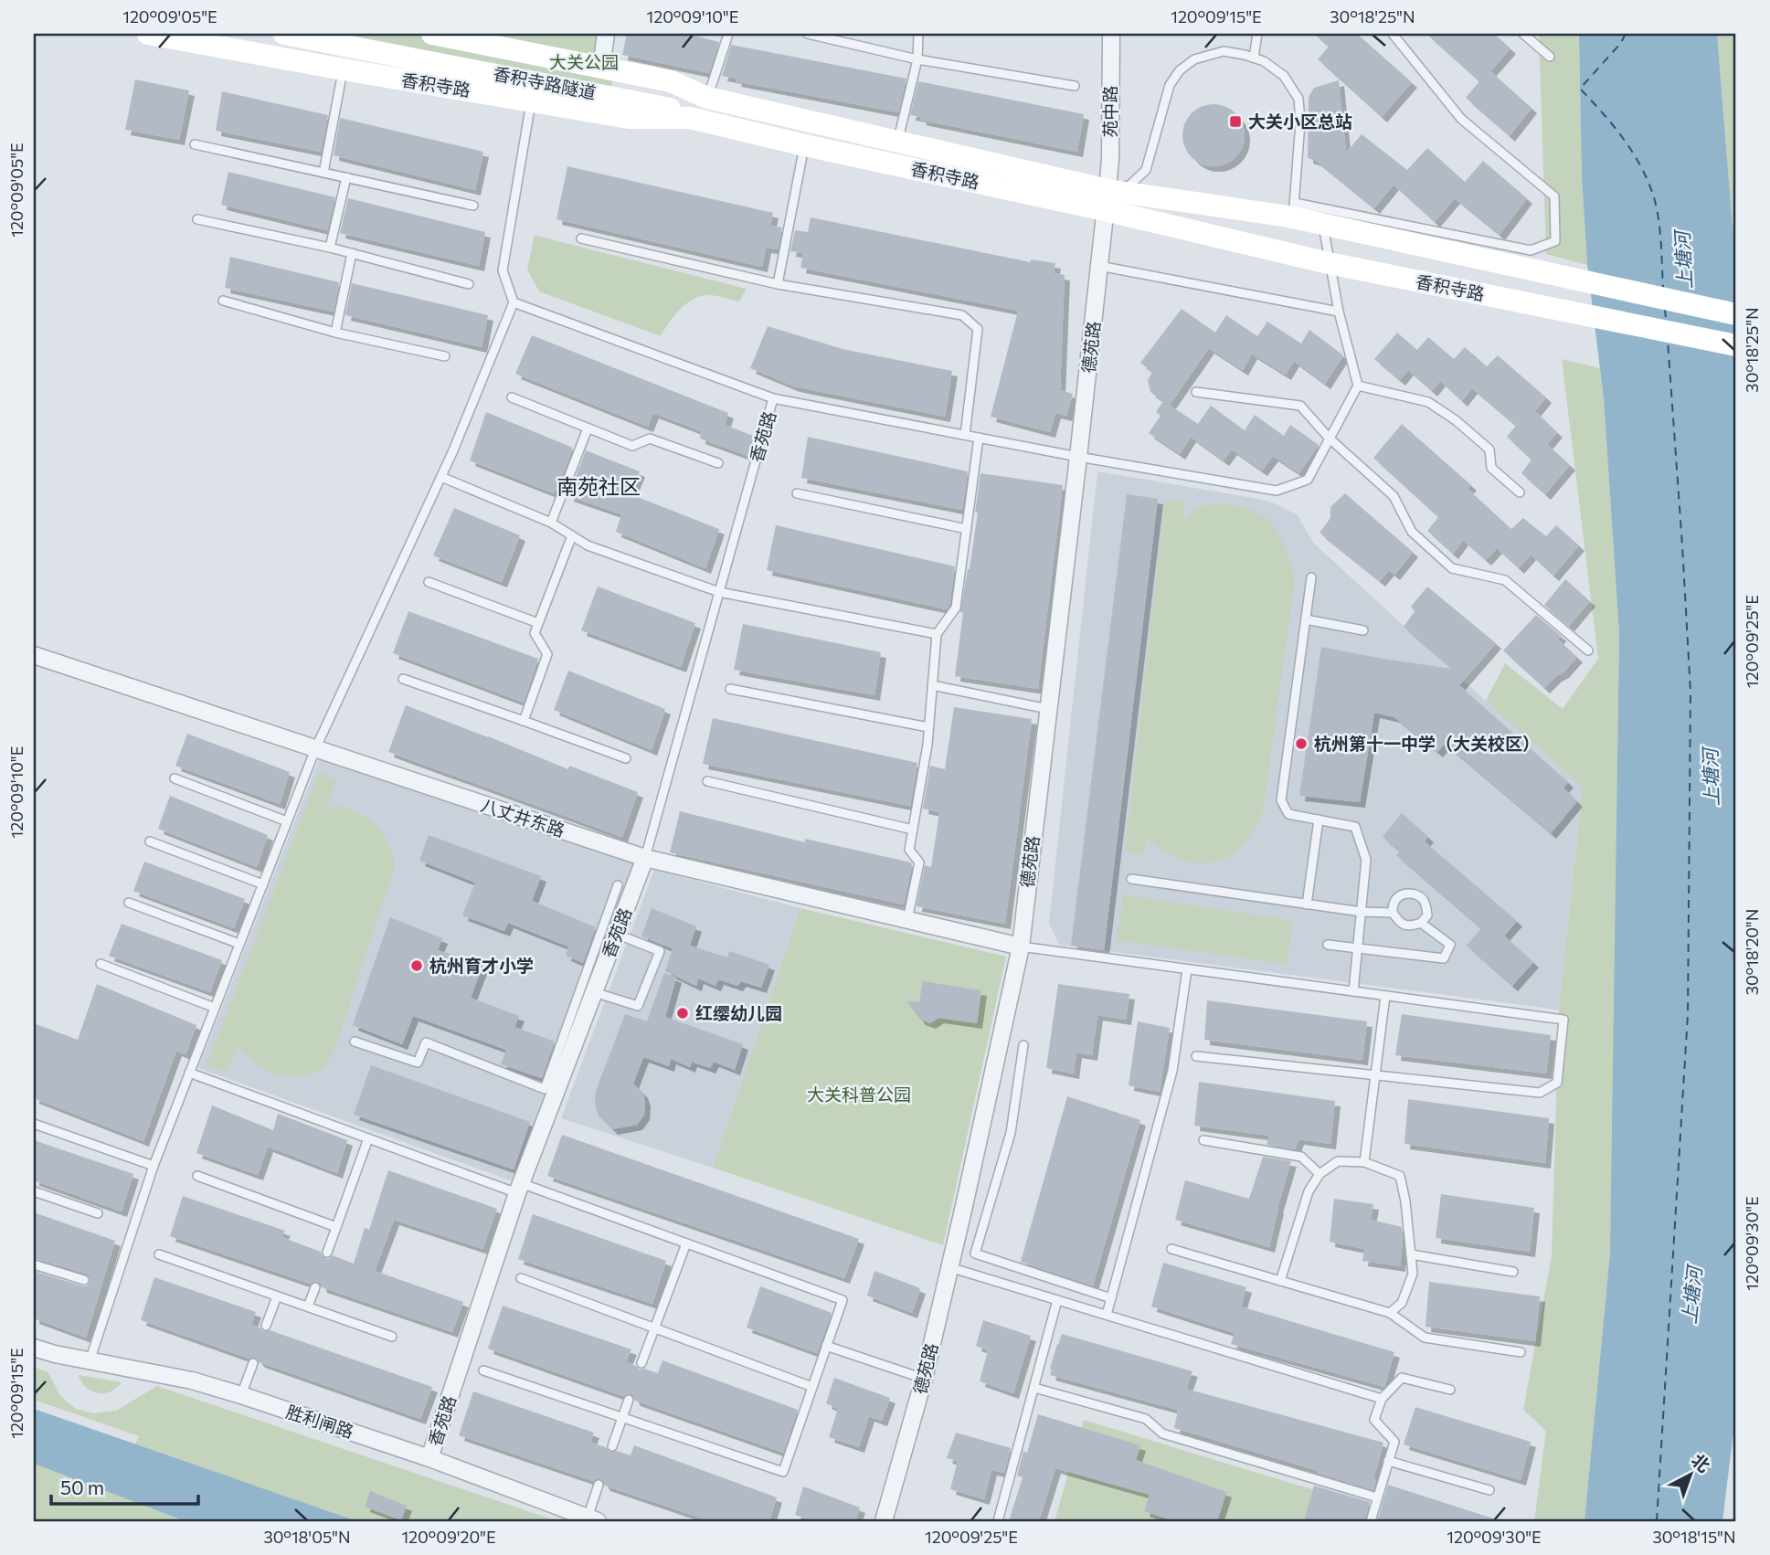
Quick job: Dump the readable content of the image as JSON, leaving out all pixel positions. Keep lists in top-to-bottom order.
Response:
{
  "streets": {
    "main road": ["香积寺路隧道", "香积寺路"],
    "street": [
      "苑中路",
      "德苑路",
      "香苑路",
      "八丈井东路",
      "胜利闸路"
    ]
  },
  "crossings": [
    ["香积寺路隧道", "香积寺路"],
    ["香积寺路", "苑中路"],
    ["香积寺路", "德苑路"],
    ["苑中路", "德苑路"],
    ["德苑路", "八丈井东路"],
    ["香苑路", "八丈井东路"],
    ["香苑路", "胜利闸路"]
  ],
  "districts": ["南苑社区"],
  "water": ["上塘河"],
  "parks": ["大关公园", "大关科普公园"],
  "places": {
    "transit": ["大关小区总站"],
    "other": ["杭州第十一中学（大关校区）", "杭州育才小学", "红缨幼儿园"]
  },
  "scale_bar": "50 m",
  "north": "top right",
  "coordinates": [
    "120°09'05\"E",
    "120°09'10\"E",
    "120°09'15\"E",
    "30°18'25\"N",
    "120°09'25\"E",
    "30°18'20\"N",
    "120°09'30\"E",
    "30°18'05\"N",
    "120°09'20\"E",
    "30°18'15\"N"
  ]
}
